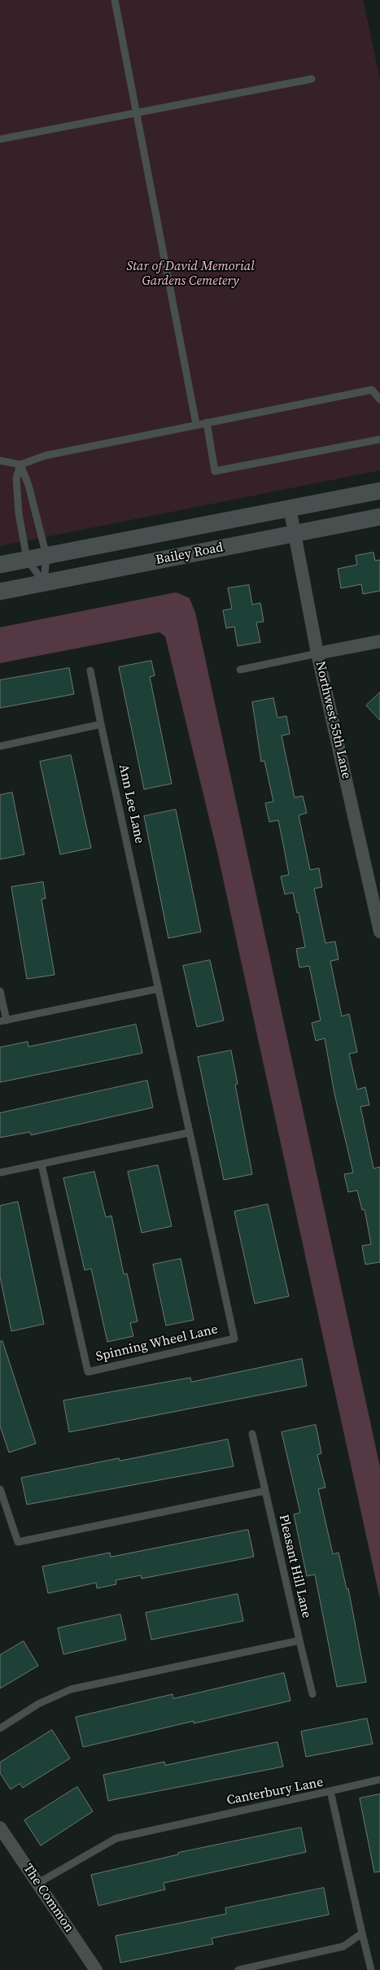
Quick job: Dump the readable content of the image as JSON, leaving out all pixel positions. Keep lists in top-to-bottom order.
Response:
{
  "streets": {
    "street": ["Bailey Road", "Northwest 55th Lane", "The Common"],
    "lane": [
      "Ann Lee Lane",
      "Spinning Wheel Lane",
      "Pleasant Hill Lane",
      "Canterbury Lane"
    ]
  },
  "crossings": [
    ["Bailey Road", "Northwest 55th Lane"],
    ["Ann Lee Lane", "Spinning Wheel Lane"],
    ["Canterbury Lane", "The Common"]
  ],
  "parks": ["Star of David Memorial Gardens Cemetery"]
}
